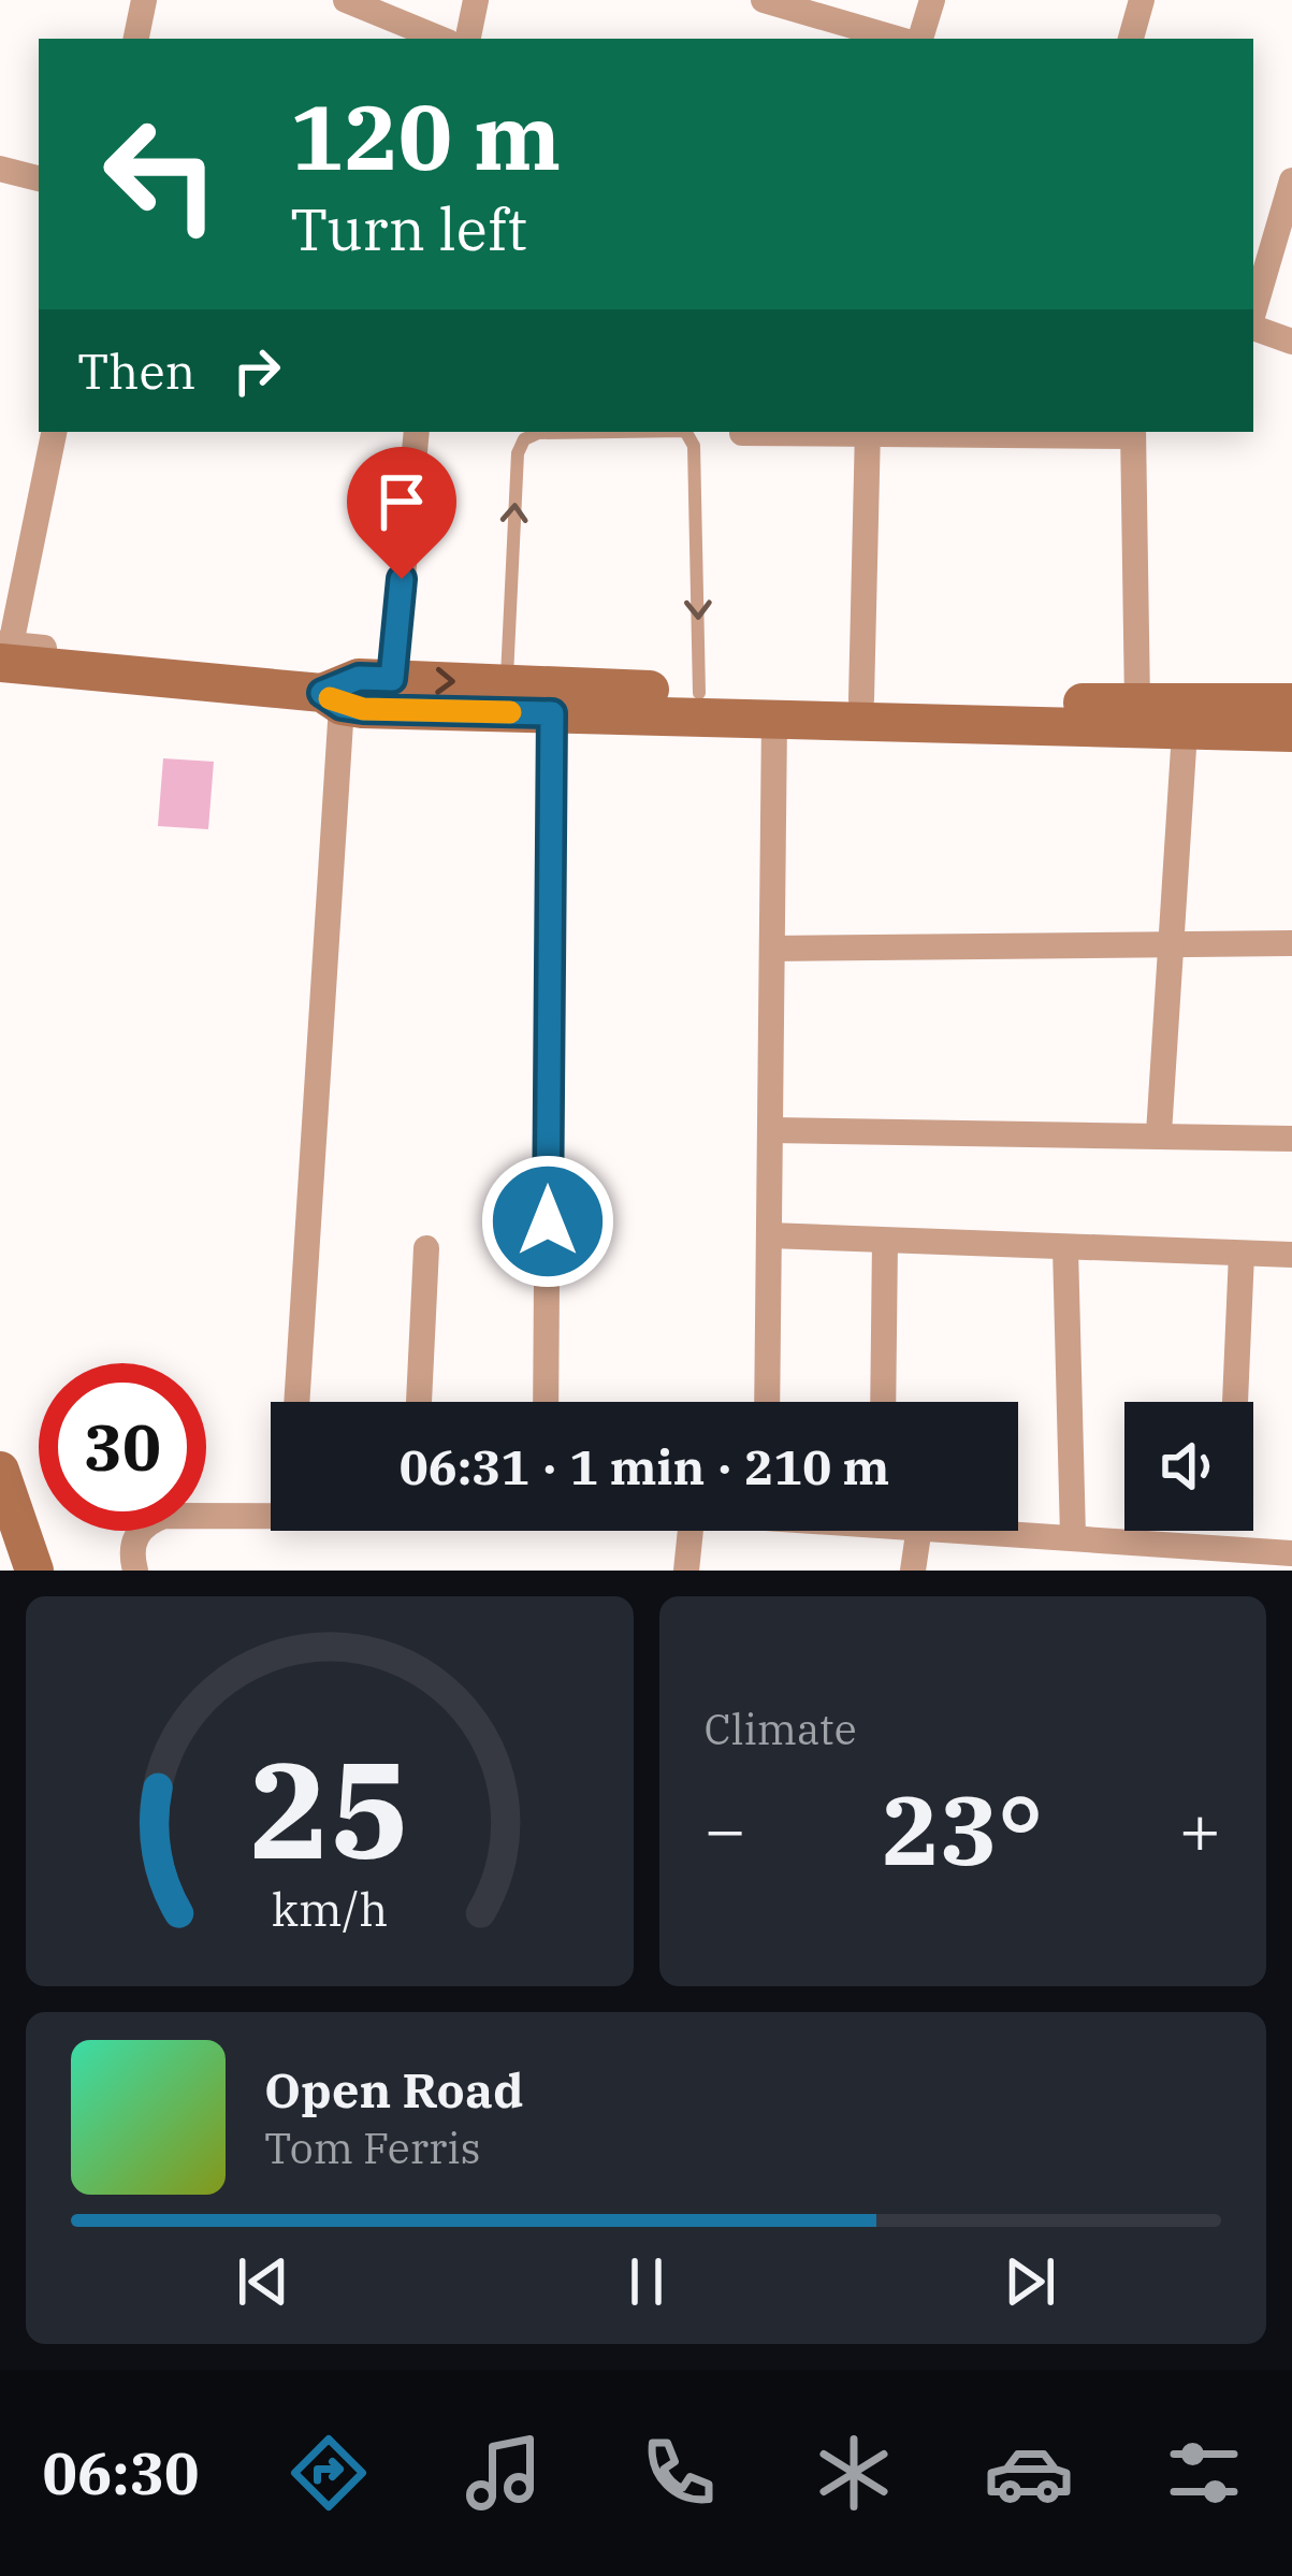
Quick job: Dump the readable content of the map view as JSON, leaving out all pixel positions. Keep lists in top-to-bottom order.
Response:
{
  "page": {
    "turn": ["120 m", "Turn left"],
    "then": "Then",
    "limit": "30",
    "trip": "06:31 · 1 min · 210 m",
    "tile": "Climate",
    "heat": ["−", "23°", "+"],
    "song": ["Open Road", "Tom Ferris"],
    "tabs": "06:30",
    "gauge": ["25", "km/h"]
  }
}
